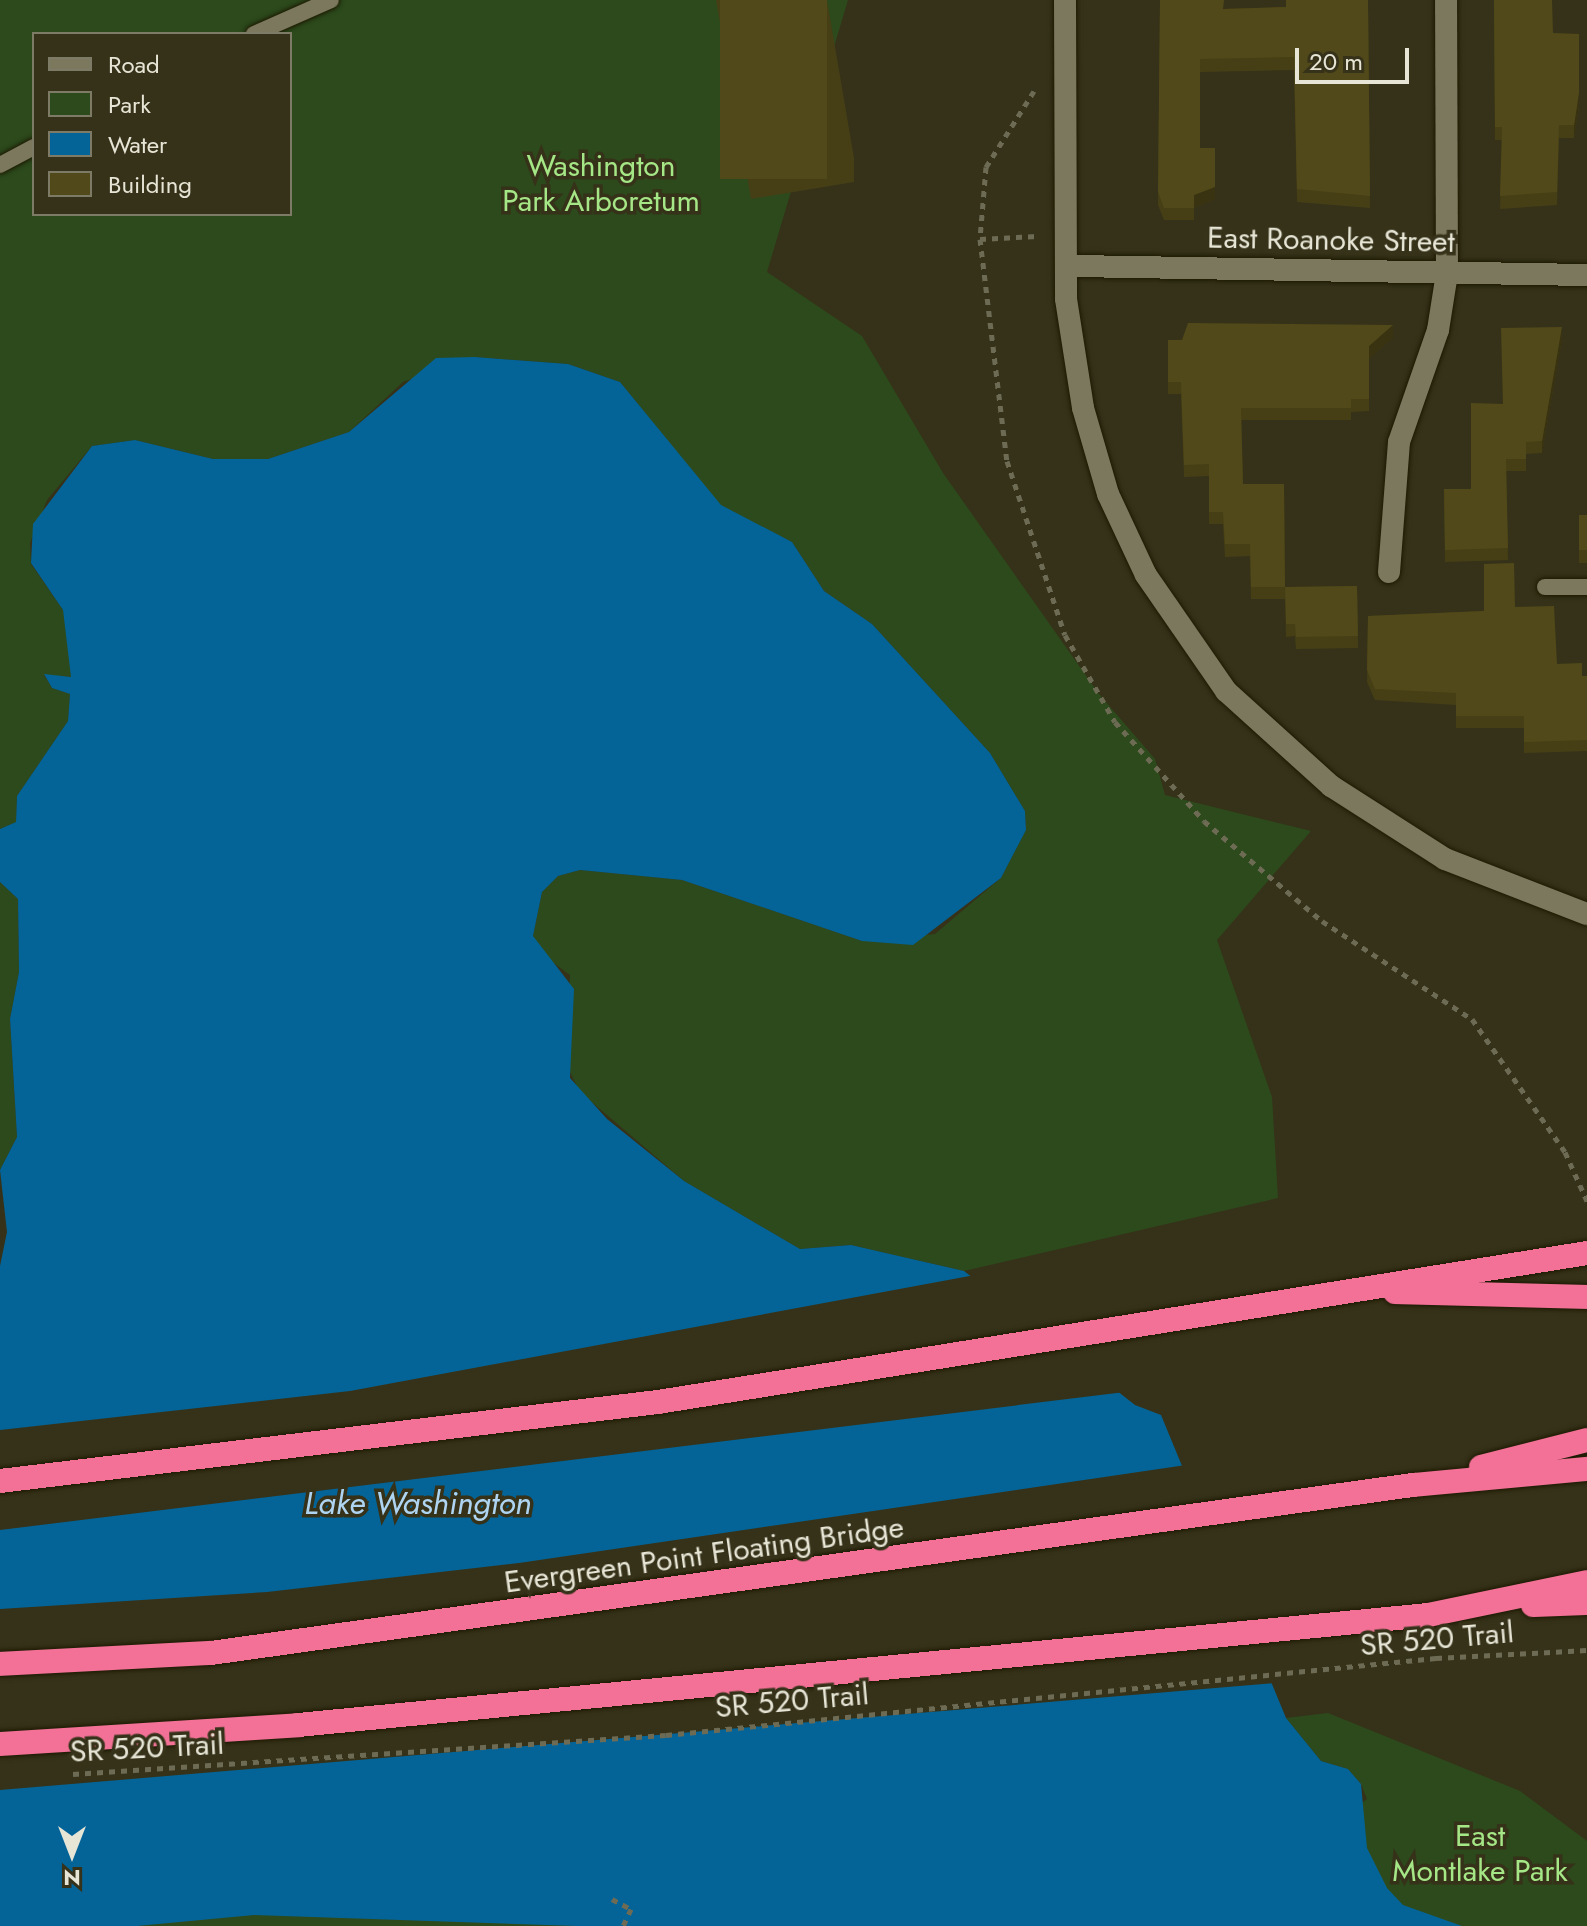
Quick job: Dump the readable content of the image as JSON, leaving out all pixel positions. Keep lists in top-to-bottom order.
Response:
{
  "streets": {
    "highway": ["Evergreen Point Floating Bridge"],
    "main road": ["East Roanoke Street"],
    "path": ["SR 520 Trail"]
  },
  "water": ["Lake Washington"],
  "parks": ["Washington Park Arboretum", "East Montlake Park"],
  "legend": [
    "Road",
    "Park",
    "Water",
    "Building"
  ],
  "scale_bar": "20 m",
  "north": "bottom"
}
